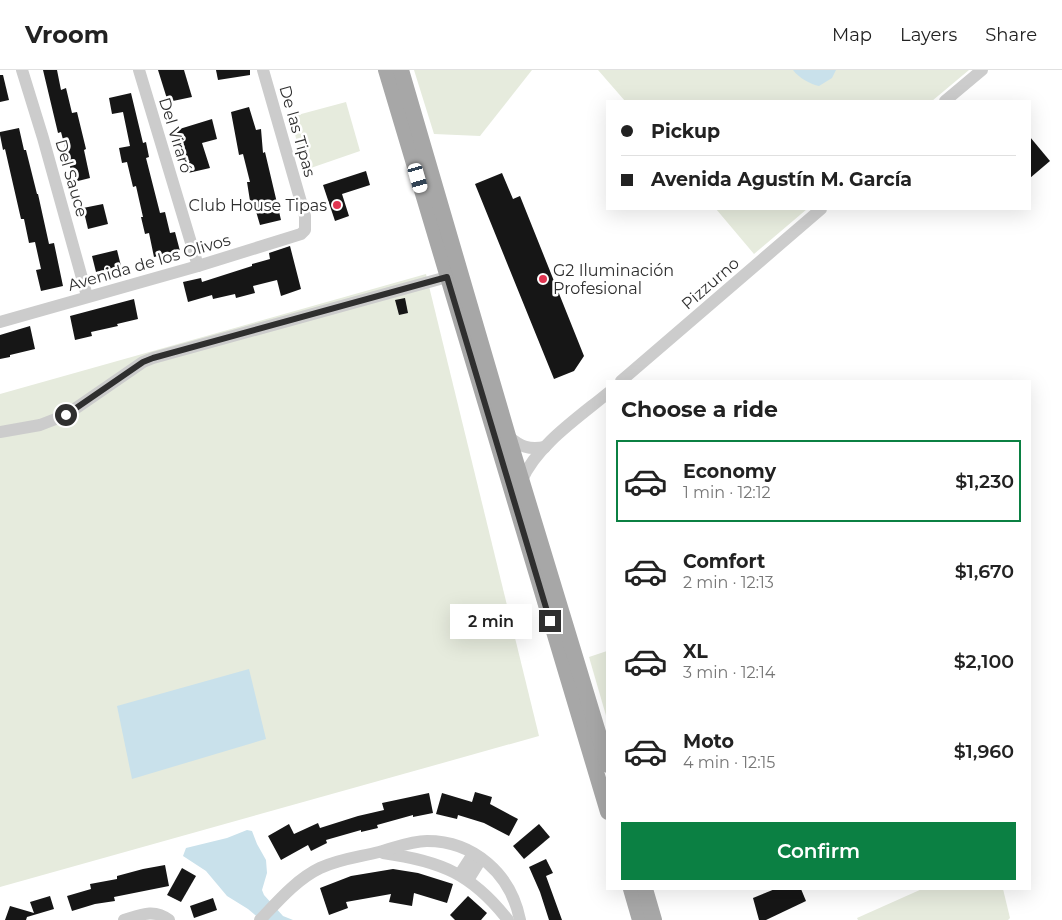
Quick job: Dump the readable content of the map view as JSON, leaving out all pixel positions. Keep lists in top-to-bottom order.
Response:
{
  "streets": {
    "street": [
      "De las Tipas",
      "Del Viraró",
      "Del Sauce",
      "Avenida de los Olivos",
      "Pizzurno"
    ]
  },
  "crossings": [
    ["De las Tipas", "Avenida de los Olivos"],
    ["Del Viraró", "Avenida de los Olivos"],
    ["Del Sauce", "Avenida de los Olivos"]
  ],
  "places": ["Club House Tipas", "G2 Iluminación Profesional"],
  "page": {
    "header": "Vroom",
    "nav": ["Map", "Layers", "Share"],
    "banner": ["Pickup", "Avenida Agustín M. García"],
    "heading": "Choose a ride",
    "list": [
      {
        "name": "Economy",
        "note": "1 min · 12:12",
        "value": "$1,230"
      },
      {
        "name": "Comfort",
        "note": "2 min · 12:13",
        "value": "$1,670"
      },
      {
        "name": "XL",
        "note": "3 min · 12:14",
        "value": "$2,100"
      },
      {
        "name": "Moto",
        "note": "4 min · 12:15",
        "value": "$1,960"
      }
    ],
    "bubble": "2 min",
    "buttons": "Confirm"
  }
}
